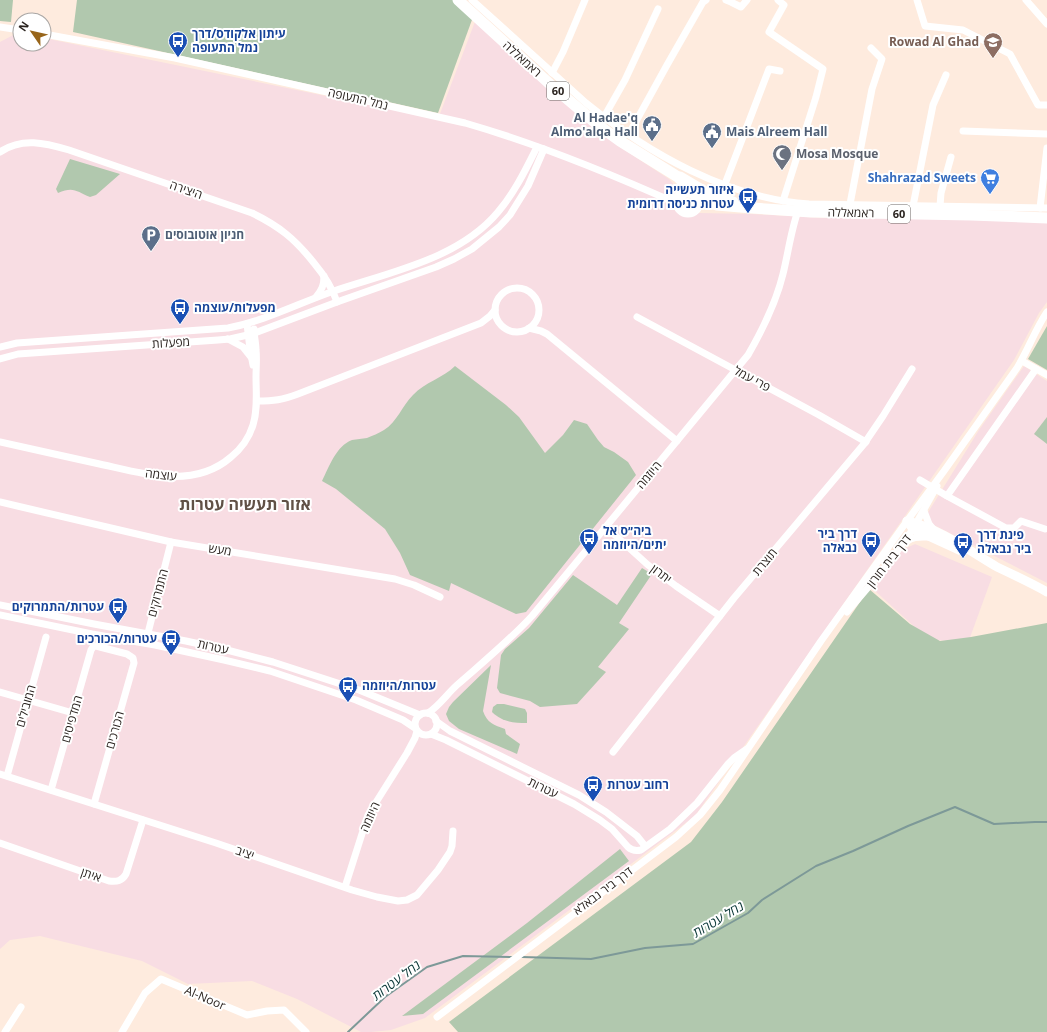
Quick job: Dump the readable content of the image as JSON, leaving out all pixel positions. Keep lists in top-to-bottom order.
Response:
{
  "streets": {
    "highway": ["ראמאללה", "60"],
    "street": [
      "נמל התעופה",
      "היצירה",
      "מפעלות",
      "פרי עמל",
      "עוצמה",
      "היוזמה",
      "מעש",
      "דרך בית חורון",
      "תוצרת",
      "יתרון",
      "התמרוקים",
      "עטרות",
      "המובילים",
      "המדפיסים",
      "הכורכים",
      "יציב",
      "איתן",
      "דרך ביר נבאלא",
      "Al-Noor"
    ]
  },
  "crossings": [
    ["ראמאללה", "60"],
    ["ראמאללה", "נמל התעופה"],
    ["ראמאללה", "היוזמה"],
    ["נמל התעופה", "מפעלות"],
    ["היצירה", "מפעלות"],
    ["מפעלות", "עוצמה"],
    ["פרי עמל", "היוזמה"],
    ["פרי עמל", "תוצרת"],
    ["היוזמה", "יתרון"],
    ["היוזמה", "עטרות"],
    ["היוזמה", "יציב"],
    ["מעש", "התמרוקים"],
    ["דרך בית חורון", "דרך ביר נבאלא"],
    ["תוצרת", "יתרון"],
    ["התמרוקים", "עטרות"],
    ["המובילים", "יציב"],
    ["המדפיסים", "הכורכים"],
    ["המדפיסים", "יציב"],
    ["הכורכים", "יציב"],
    ["יציב", "איתן"]
  ],
  "districts": ["אזור תעשיה עטרות"],
  "water": ["נחל עטרות"],
  "places": {
    "bus stop": [
      "עיתון אלקודס/דרך נמל התעופה",
      "איזור תעשייה עטרות כניסה דרומית",
      "מפעלות/עוצמה",
      "ביה״ס אל יתים/היוזמה",
      "דרך ביר נבאלה",
      "פינת דרך ביר נבאלה",
      "עטרות/התמרוקים",
      "עטרות/הכורכים",
      "עטרות/היוזמה",
      "רחוב עטרות"
    ],
    "school or university": ["Rowad Al Ghad"],
    "public building": ["Al Hadae'q Almo'alqa Hall", "Mais Alreem Hall"],
    "mosque": ["Mosa Mosque"],
    "supermarket": ["Shahrazad Sweets"],
    "parking": ["חניון אוטובוסים"]
  },
  "north": "top left"
}
